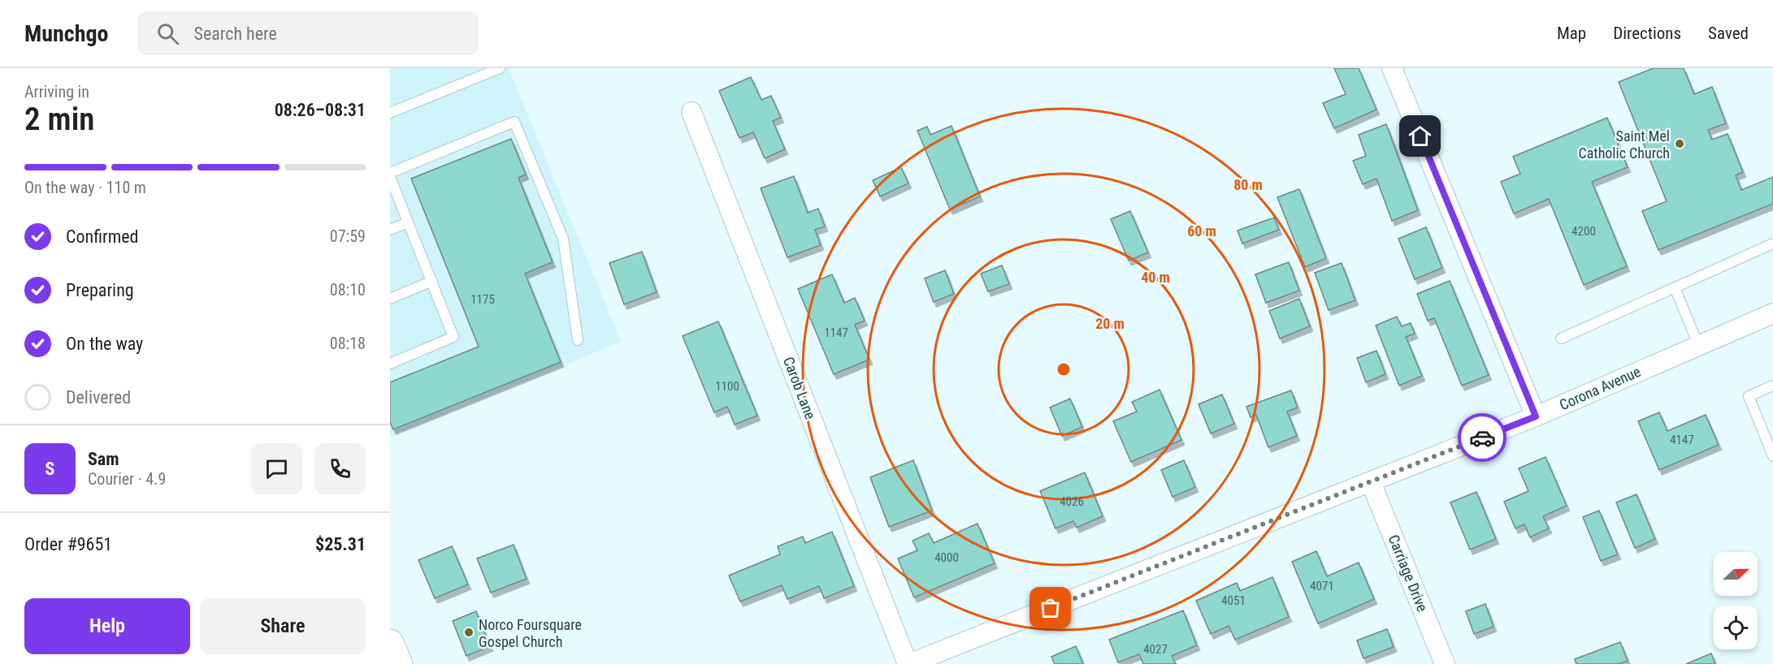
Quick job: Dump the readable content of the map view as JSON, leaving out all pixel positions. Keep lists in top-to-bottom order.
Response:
{
  "streets": {
    "street": ["Carob Lane", "Corona Avenue", "Carriage Drive"]
  },
  "crossings": [
    ["Carob Lane", "Corona Avenue"],
    ["Corona Avenue", "Carriage Drive"]
  ],
  "places": ["Saint Mel Catholic Church", "Norco Foursquare Gospel Church"],
  "house_numbers": [
    "4200",
    "1175",
    "1147",
    "1100",
    "4147",
    "4026",
    "4000",
    "4071",
    "4051",
    "4027"
  ],
  "north": "right",
  "page": {
    "header": "Munchgo",
    "search": "Search here",
    "nav": ["Map", "Directions", "Saved"],
    "heading": ["2 min", "Arriving in", "08:26–08:31"],
    "panel": [
      "Sam",
      "Courier · 4.9",
      "Order #9651",
      "$25.31"
    ],
    "bar": "On the way · 110 m",
    "list": [
      ["Confirmed", "07:59"],
      ["Preparing", "08:10"],
      ["On the way", "08:18"],
      "Delivered"
    ],
    "round": "S",
    "buttons": ["Help", "Share"]
  },
  "rings": [
    "80 m",
    "60 m",
    "40 m",
    "20 m"
  ]
}
